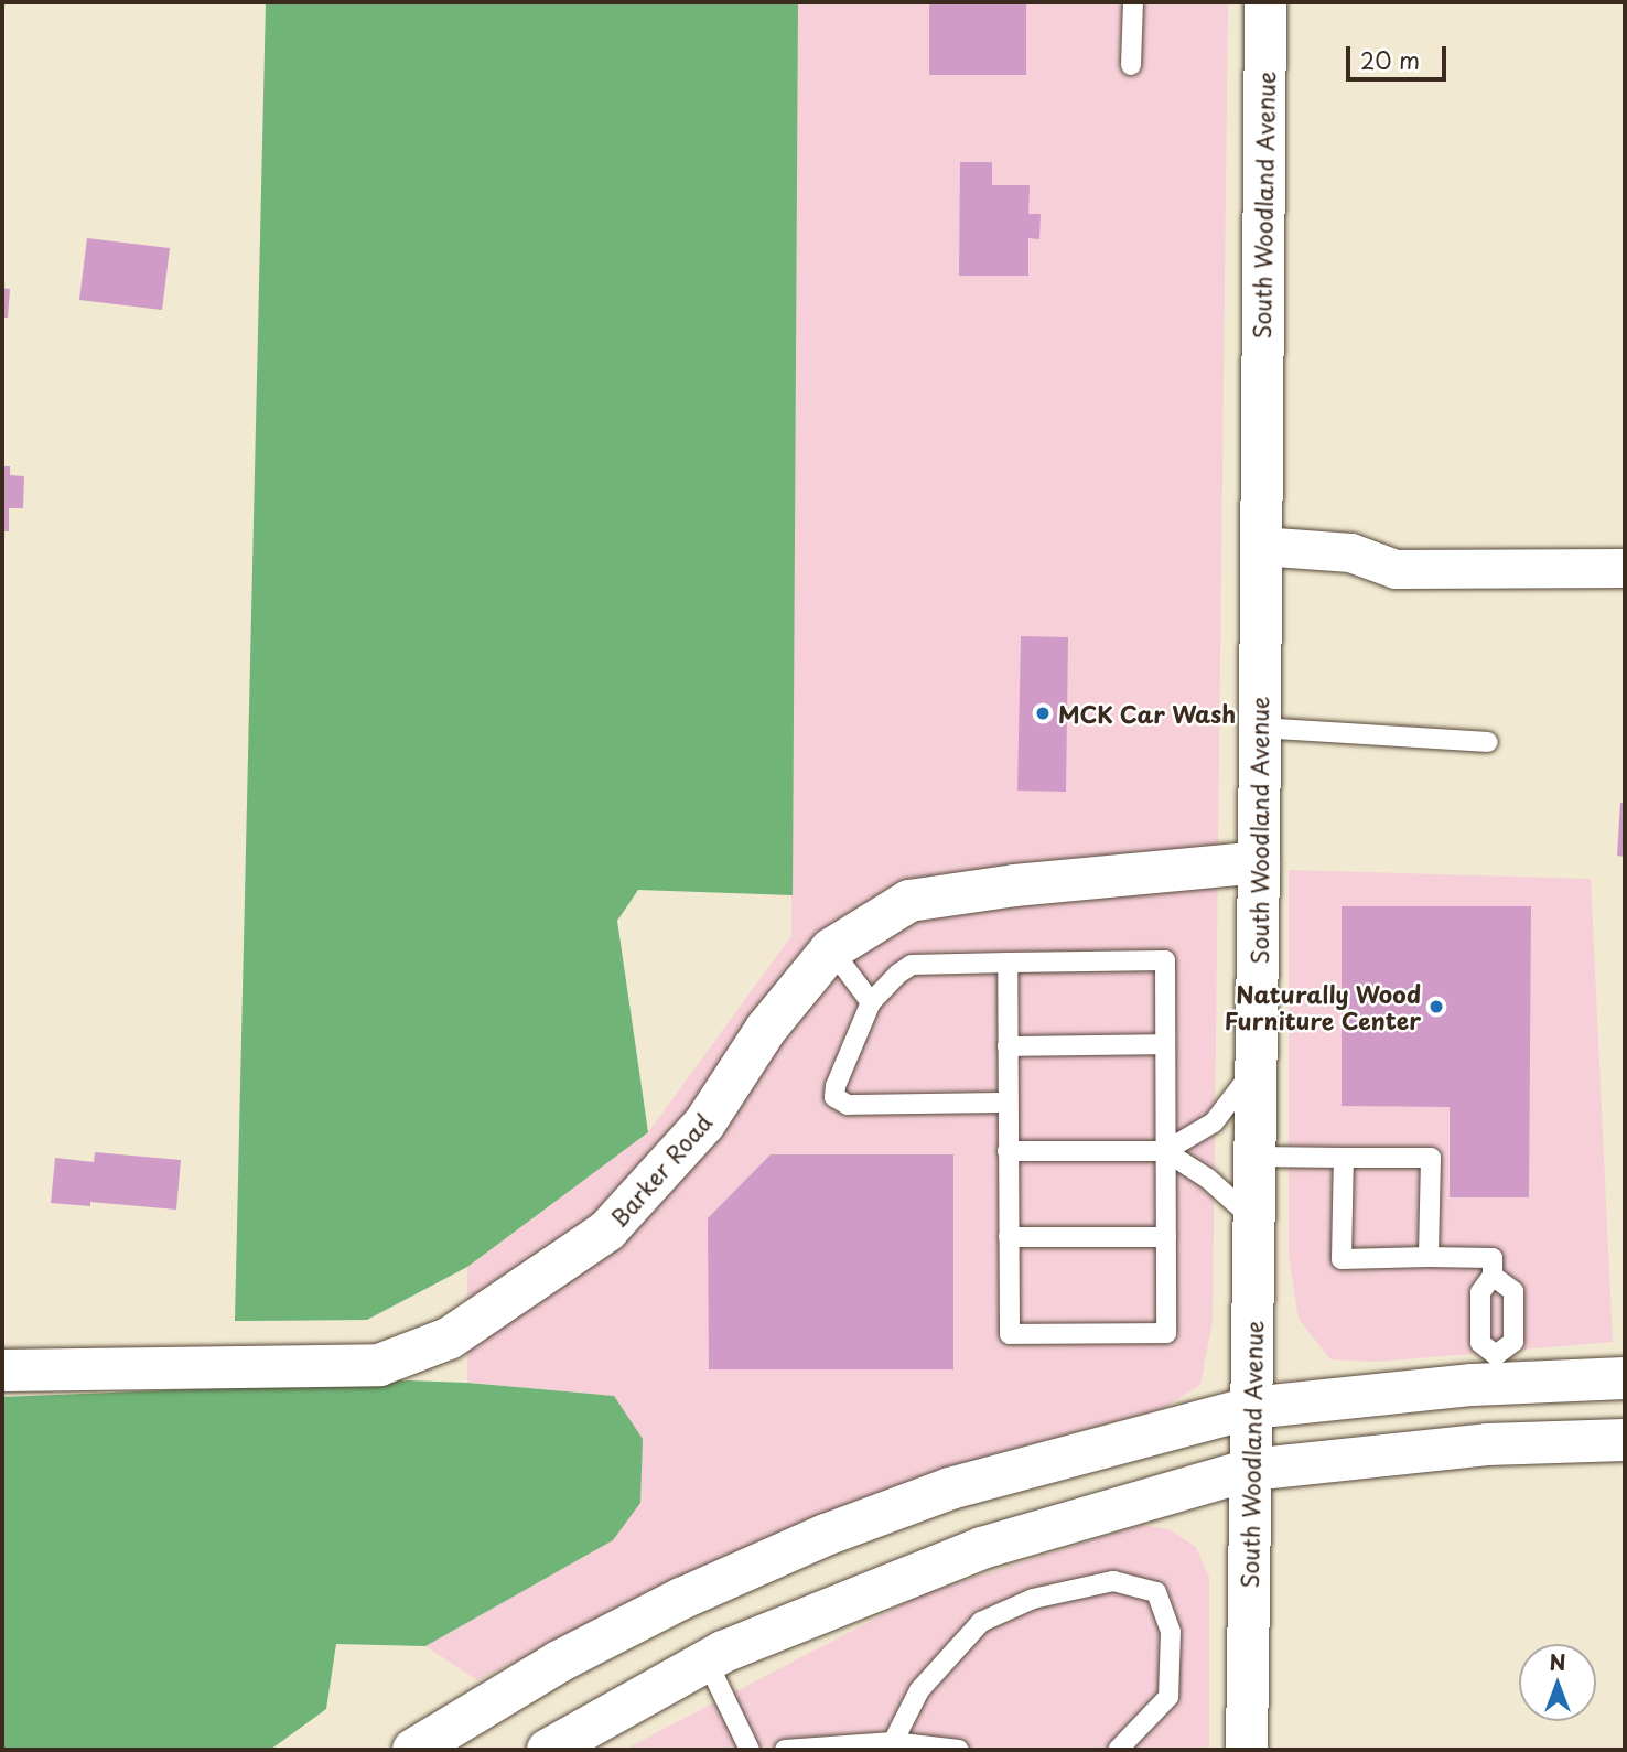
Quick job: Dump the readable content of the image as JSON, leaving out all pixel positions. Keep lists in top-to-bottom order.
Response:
{
  "streets": {
    "street": ["South Woodland Avenue", "Barker Road"]
  },
  "crossings": [
    ["South Woodland Avenue", "Barker Road"]
  ],
  "places": ["MCK Car Wash", "Naturally Wood Furniture Center"],
  "scale_bar": "20 m",
  "north": "top"
}
